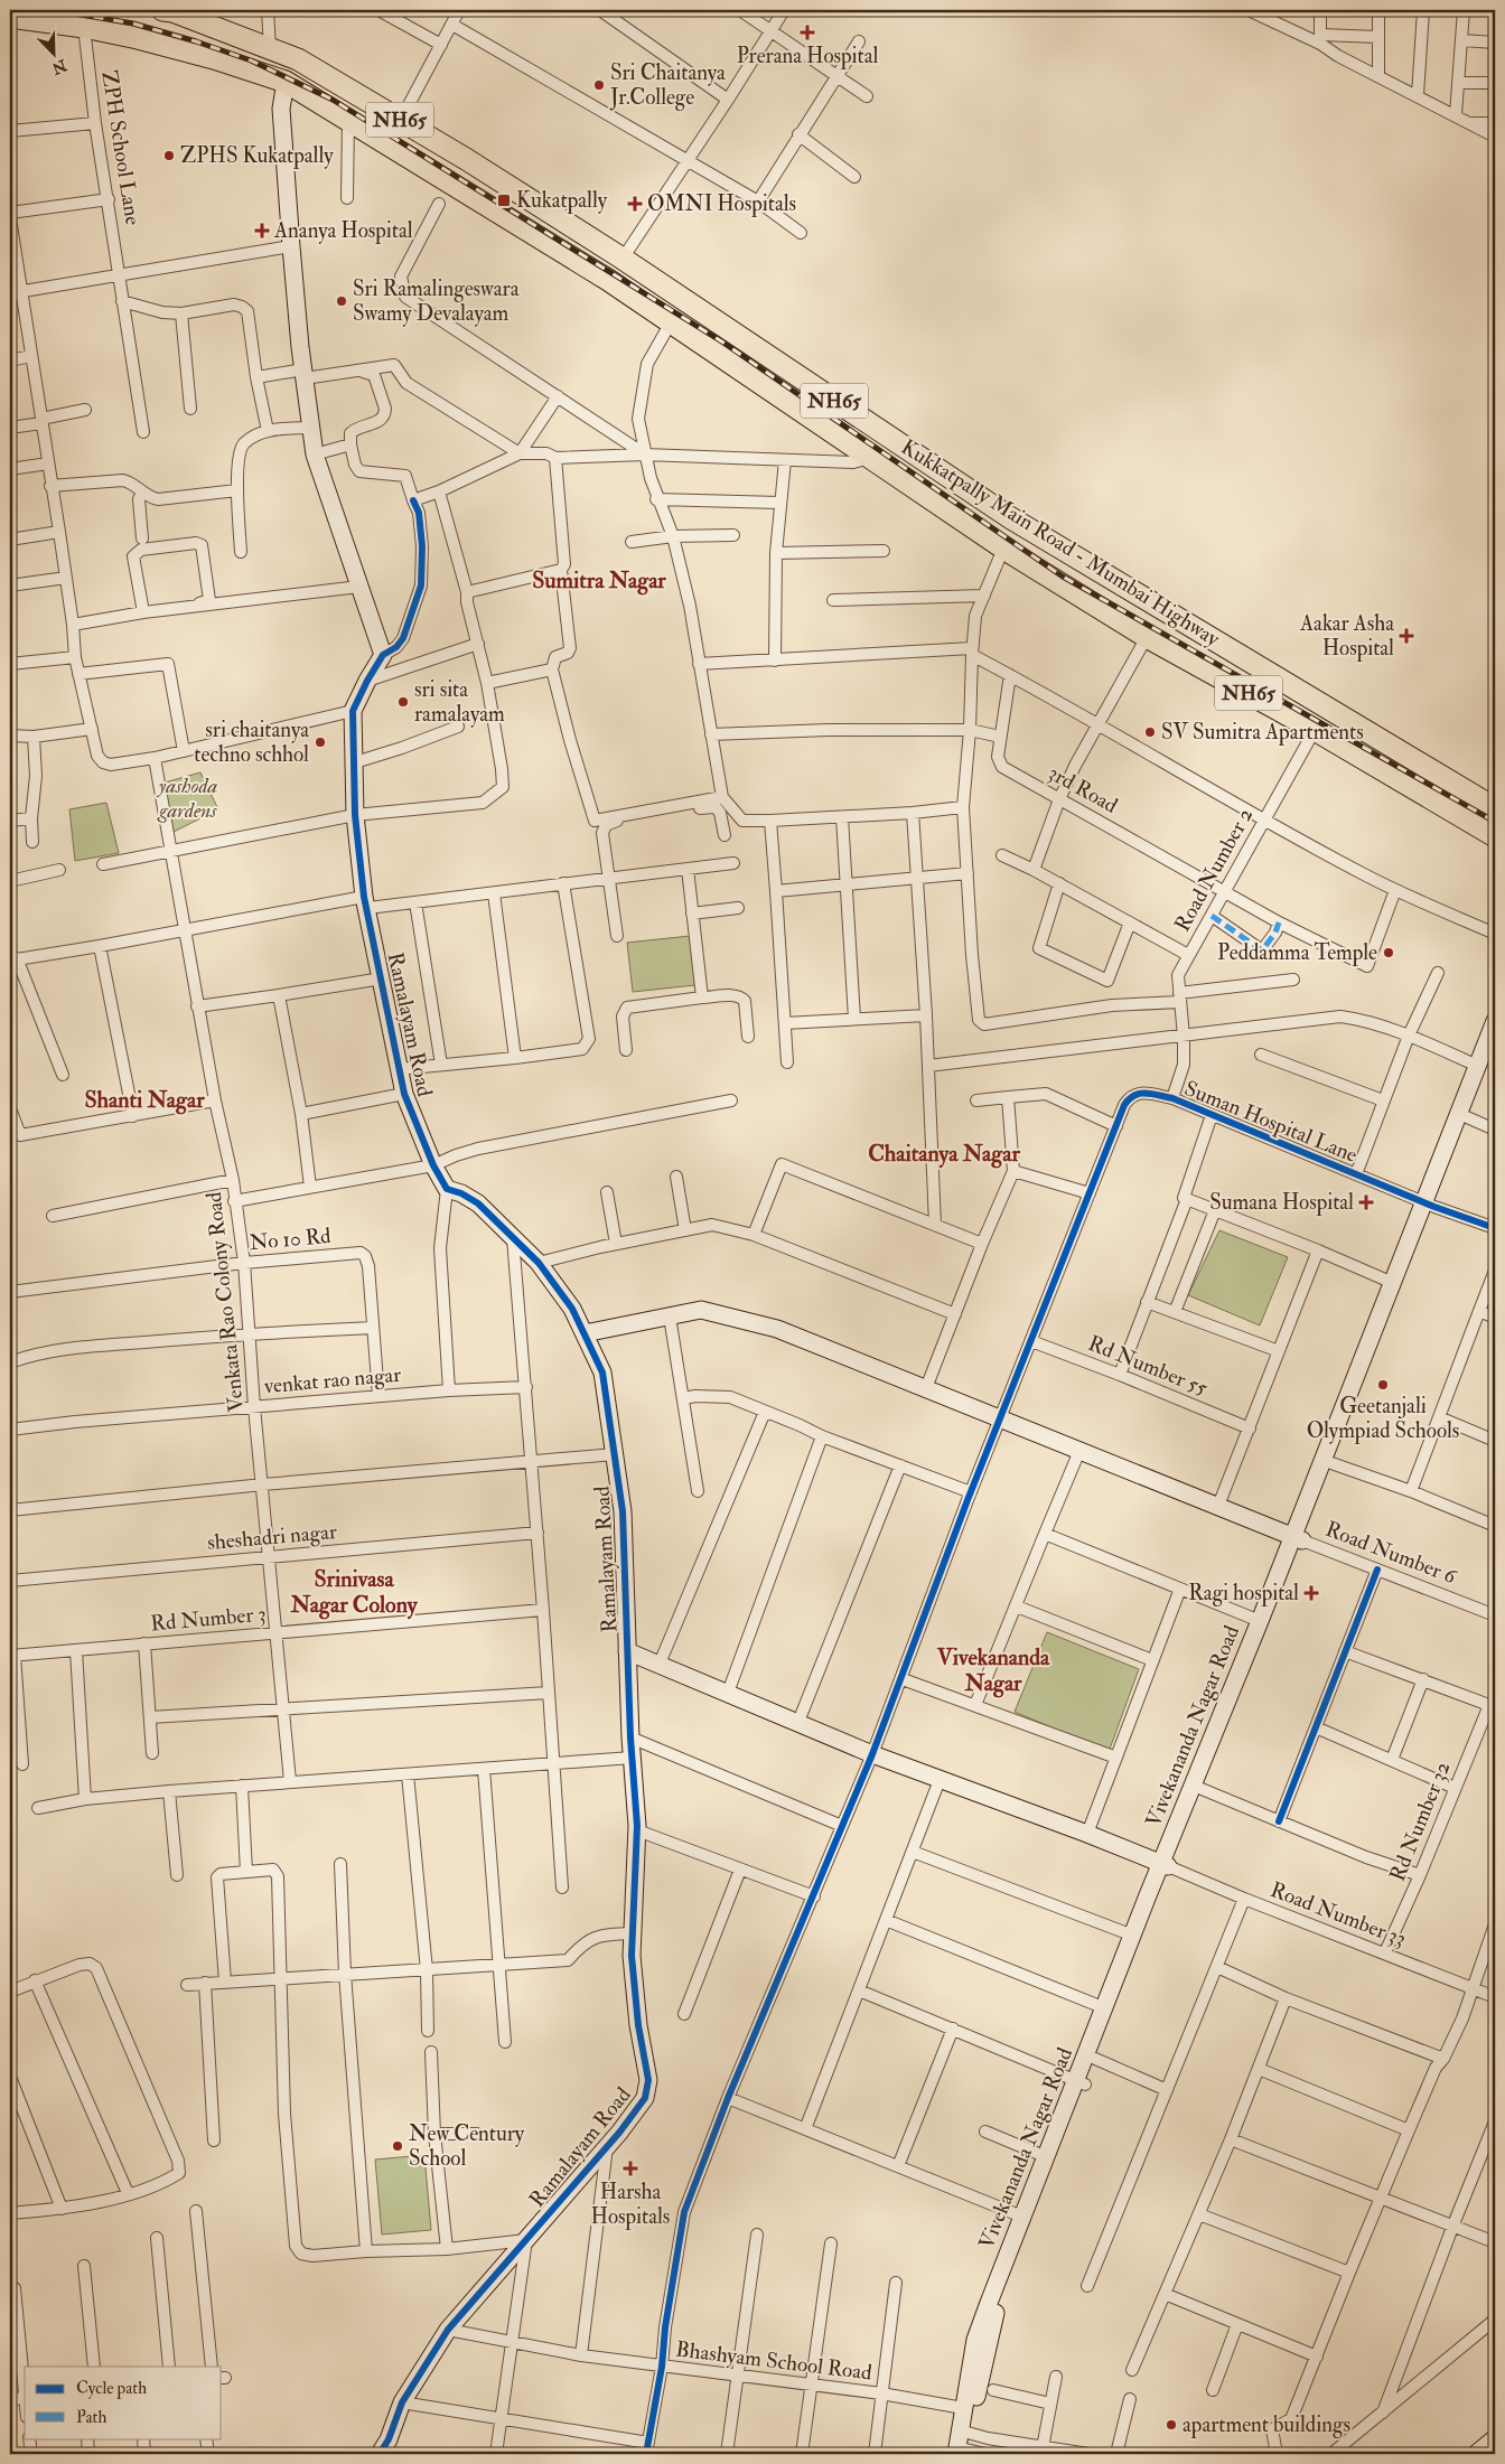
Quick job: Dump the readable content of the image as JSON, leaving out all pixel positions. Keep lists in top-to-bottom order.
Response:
{
  "streets": {
    "highway": ["NH65", "Kukkatpally Main Road - Mumbai Highway"],
    "street": [
      "ZPH School Lane",
      "3rd Road",
      "Road Number 2",
      "Ramalayam Road",
      "Suman Hospital Lane",
      "No 10 Rd",
      "Venkata Rao Colony Road",
      "Rd Number 55",
      "venkat rao nagar",
      "sheshadri nagar",
      "Road Number 6",
      "Rd Number 3",
      "Vivekananda Nagar Road",
      "Rd Number 32",
      "Road Number 33",
      "Bhashyam School Road"
    ]
  },
  "crossings": [
    ["ZPH School Lane", "Kukkatpally Main Road - Mumbai Highway"],
    ["Kukkatpally Main Road - Mumbai Highway", "Road Number 2"],
    ["3rd Road", "Road Number 2"],
    ["Road Number 2", "Suman Hospital Lane"],
    ["Ramalayam Road", "Bhashyam School Road"],
    ["Suman Hospital Lane", "Rd Number 55"],
    ["Suman Hospital Lane", "Vivekananda Nagar Road"],
    ["Suman Hospital Lane", "Bhashyam School Road"],
    ["No 10 Rd", "Venkata Rao Colony Road"],
    ["No 10 Rd", "venkat rao nagar"],
    ["Venkata Rao Colony Road", "venkat rao nagar"],
    ["Venkata Rao Colony Road", "sheshadri nagar"],
    ["Venkata Rao Colony Road", "Rd Number 3"],
    ["Road Number 6", "Vivekananda Nagar Road"],
    ["Vivekananda Nagar Road", "Road Number 33"],
    ["Vivekananda Nagar Road", "Bhashyam School Road"],
    ["Rd Number 32", "Road Number 33"]
  ],
  "districts": [
    "Sumitra Nagar",
    "Shanti Nagar",
    "Chaitanya Nagar",
    "Srinivasa Nagar Colony",
    "Vivekananda Nagar"
  ],
  "parks": ["yashoda gardens"],
  "places": {
    "health": [
      "Prerana Hospital",
      "OMNI Hospitals",
      "Ananya Hospital",
      "Aakar Asha Hospital",
      "Sumana Hospital",
      "Ragi hospital",
      "Harsha Hospitals"
    ],
    "other": [
      "Sri Chaitanya Jr.College",
      "ZPHS Kukatpally",
      "Sri Ramalingeswara Swamy Devalayam",
      "sri sita ramalayam",
      "SV Sumitra Apartments",
      "sri chaitanya techno schhol",
      "Peddamma Temple",
      "Geetanjali Olympiad Schools",
      "New Century School",
      "apartment buildings"
    ],
    "transit": ["Kukatpally"]
  },
  "legend": ["Cycle path", "Path"],
  "north": "bottom right"
}
